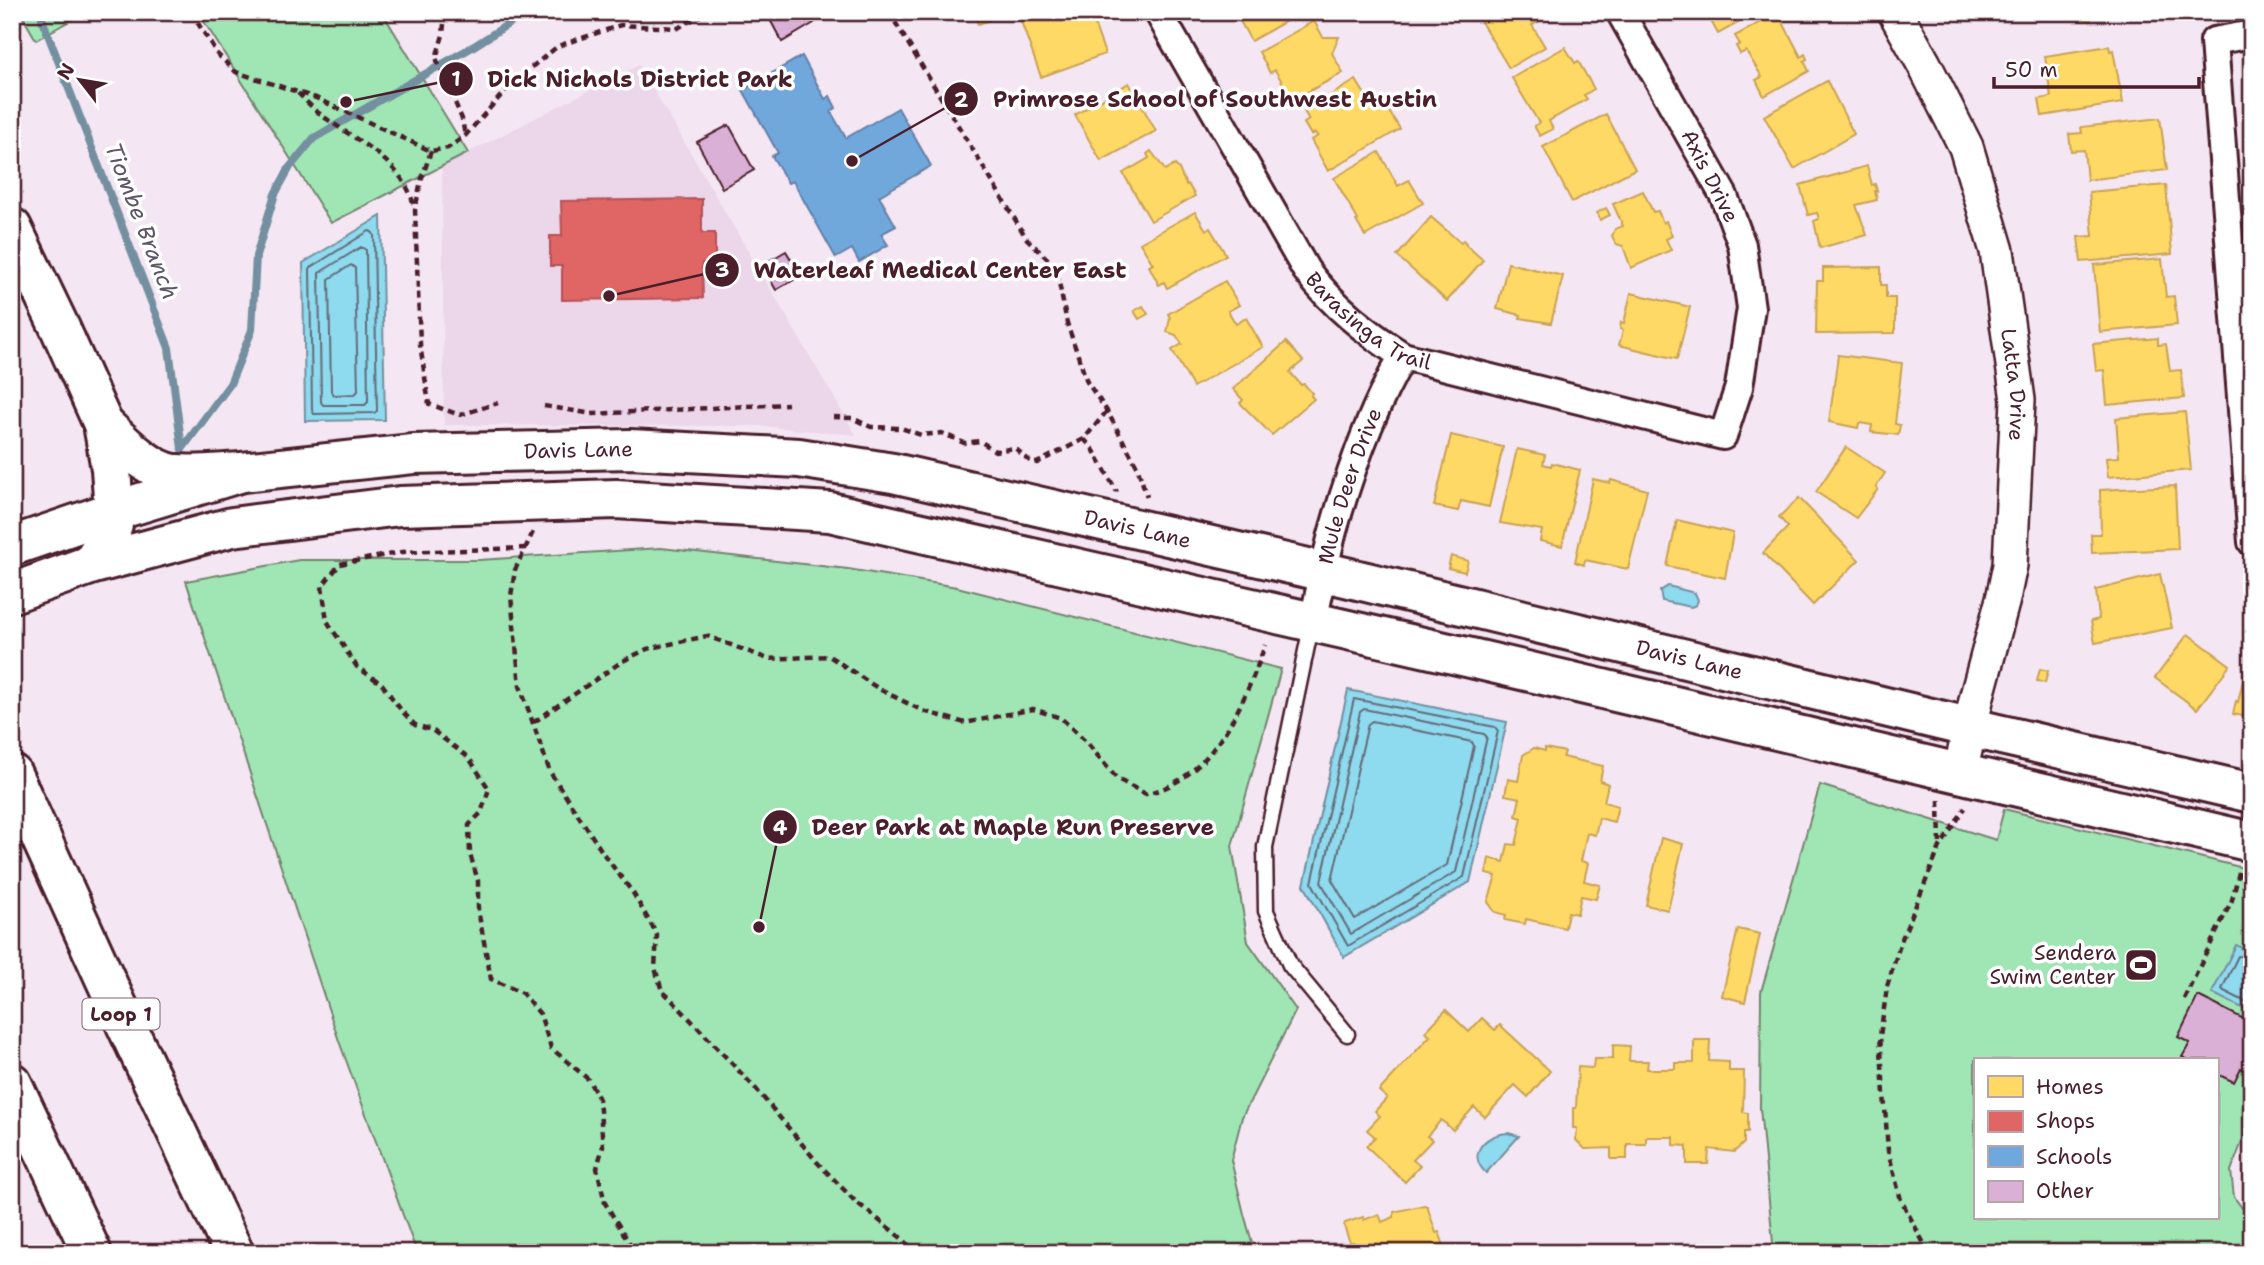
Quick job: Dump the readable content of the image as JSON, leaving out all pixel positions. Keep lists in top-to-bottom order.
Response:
{
  "streets": {
    "main road": ["Davis Lane", "Loop 1"],
    "street": [
      "Axis Drive",
      "Barasinga Trail",
      "Latta Drive",
      "Mule Deer Drive"
    ]
  },
  "crossings": [
    ["Axis Drive", "Barasinga Trail"],
    ["Barasinga Trail", "Mule Deer Drive"],
    ["Latta Drive", "Davis Lane"],
    ["Davis Lane", "Mule Deer Drive"]
  ],
  "water": ["Tiombe Branch"],
  "places": {
    "other": [
      "Dick Nichols District Park",
      "Primrose School of Southwest Austin",
      "Waterleaf Medical Center East",
      "Deer Park at Maple Run Preserve"
    ],
    "sports": ["Sendera Swim Center"]
  },
  "legend": [
    "Homes",
    "Shops",
    "Schools",
    "Other"
  ],
  "scale_bar": "50 m",
  "north": "top left"
}
